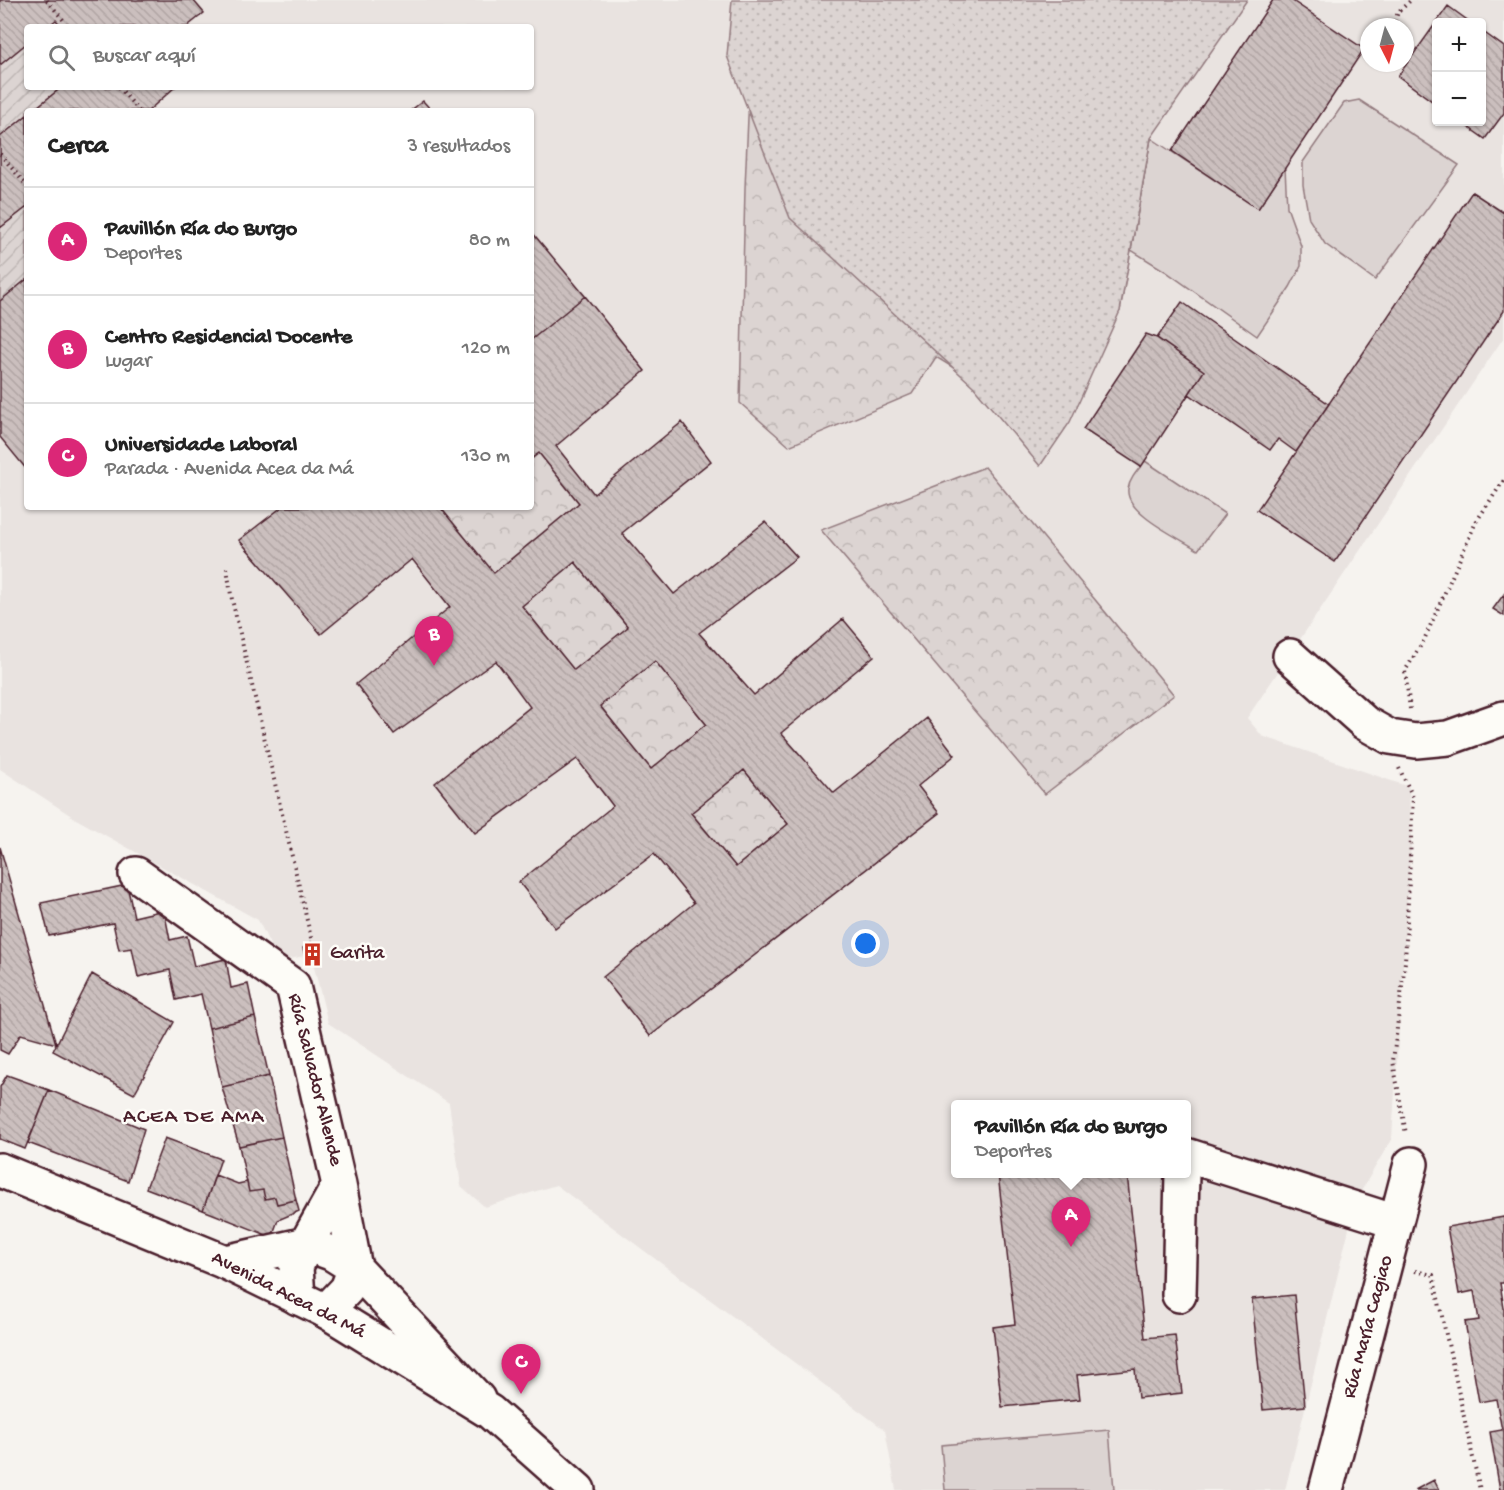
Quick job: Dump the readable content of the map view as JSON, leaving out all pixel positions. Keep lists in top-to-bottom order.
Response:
{
  "streets": {
    "street": ["Rúa Salvador Allende", "Avenida Acea da Má", "Rúa María Cagiao"]
  },
  "crossings": [
    ["Rúa Salvador Allende", "Avenida Acea da Má"]
  ],
  "districts": ["ACEA DE AMA"],
  "places": {
    "building": ["Garita"]
  },
  "north": "bottom",
  "page": {
    "map_buttons": ["+", "−"],
    "search": "Buscar aquí",
    "heading": ["Cerca", "3 resultados"],
    "list": [
      {
        "mark": "A",
        "name": "Pavillón Ría do Burgo",
        "note": "Deportes",
        "value": "80 m"
      },
      {
        "mark": "B",
        "name": "Centro Residencial Docente",
        "note": "Lugar",
        "value": "120 m"
      },
      {
        "mark": "C",
        "name": "Universidade Laboral",
        "note": "Parada · Avenida Acea da Má",
        "value": "130 m"
      }
    ],
    "pins": ["B", "A", "C"],
    "popup": ["Pavillón Ría do Burgo", "Deportes"]
  }
}
